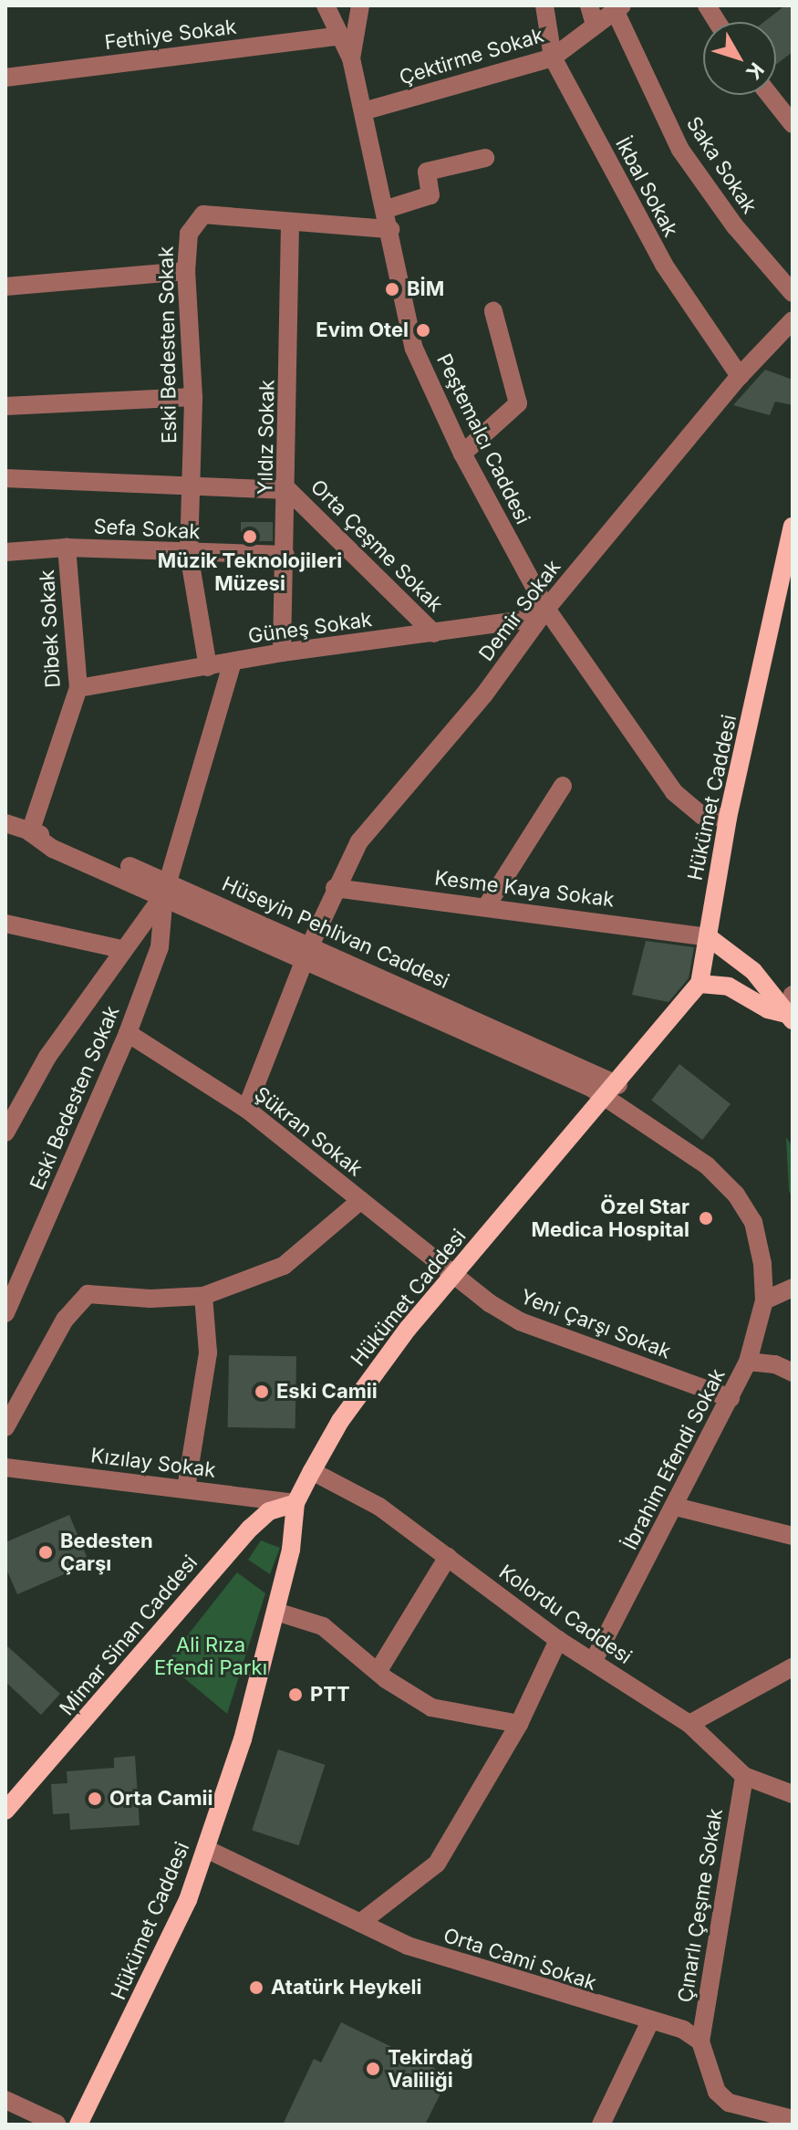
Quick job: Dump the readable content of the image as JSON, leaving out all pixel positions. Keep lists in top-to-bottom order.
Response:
{
  "streets": {
    "main road": ["Hükümet Caddesi", "Mimar Sinan Caddesi"],
    "street": [
      "Fethiye Sokak",
      "Çektirme Sokak",
      "Saka Sokak",
      "İkbal Sokak",
      "Eski Bedesten Sokak",
      "Yıldız Sokak",
      "Peştemalcı Caddesi",
      "Sefa Sokak",
      "Orta Çeşme Sokak",
      "Demir Sokak",
      "Güneş Sokak",
      "Dibek Sokak",
      "Kesme Kaya Sokak",
      "Hüseyin Pehlivan Caddesi",
      "Şükran Sokak",
      "Yeni Çarşı Sokak",
      "İbrahim Efendi Sokak",
      "Kızılay Sokak",
      "Kolordu Caddesi",
      "Çınarlı Çeşme Sokak",
      "Orta Cami Sokak"
    ]
  },
  "crossings": [
    ["Fethiye Sokak", "Peştemalcı Caddesi"],
    ["Çektirme Sokak", "Saka Sokak"],
    ["Çektirme Sokak", "İkbal Sokak"],
    ["Çektirme Sokak", "Peştemalcı Caddesi"],
    ["İkbal Sokak", "Demir Sokak"],
    ["Eski Bedesten Sokak", "Yıldız Sokak"],
    ["Eski Bedesten Sokak", "Peştemalcı Caddesi"],
    ["Eski Bedesten Sokak", "Sefa Sokak"],
    ["Eski Bedesten Sokak", "Güneş Sokak"],
    ["Eski Bedesten Sokak", "Hüseyin Pehlivan Caddesi"],
    ["Eski Bedesten Sokak", "Şükran Sokak"],
    ["Yıldız Sokak", "Sefa Sokak"],
    ["Yıldız Sokak", "Orta Çeşme Sokak"],
    ["Yıldız Sokak", "Güneş Sokak"],
    ["Peştemalcı Caddesi", "Demir Sokak"],
    ["Peştemalcı Caddesi", "Güneş Sokak"],
    ["Peştemalcı Caddesi", "Hükümet Caddesi"],
    ["Sefa Sokak", "Dibek Sokak"],
    ["Orta Çeşme Sokak", "Güneş Sokak"],
    ["Demir Sokak", "Güneş Sokak"],
    ["Demir Sokak", "Kesme Kaya Sokak"],
    ["Demir Sokak", "Hüseyin Pehlivan Caddesi"],
    ["Demir Sokak", "Şükran Sokak"],
    ["Güneş Sokak", "Dibek Sokak"],
    ["Dibek Sokak", "Hüseyin Pehlivan Caddesi"],
    ["Hükümet Caddesi", "Kesme Kaya Sokak"],
    ["Hükümet Caddesi", "Hüseyin Pehlivan Caddesi"],
    ["Hükümet Caddesi", "Şükran Sokak"],
    ["Hükümet Caddesi", "Yeni Çarşı Sokak"],
    ["Hükümet Caddesi", "Kızılay Sokak"],
    ["Hükümet Caddesi", "Kolordu Caddesi"],
    ["Hükümet Caddesi", "Mimar Sinan Caddesi"],
    ["Hükümet Caddesi", "Orta Cami Sokak"],
    ["Hüseyin Pehlivan Caddesi", "İbrahim Efendi Sokak"],
    ["Şükran Sokak", "Yeni Çarşı Sokak"],
    ["Yeni Çarşı Sokak", "İbrahim Efendi Sokak"],
    ["İbrahim Efendi Sokak", "Kolordu Caddesi"],
    ["Kızılay Sokak", "Mimar Sinan Caddesi"],
    ["Kolordu Caddesi", "Çınarlı Çeşme Sokak"],
    ["Çınarlı Çeşme Sokak", "Orta Cami Sokak"]
  ],
  "parks": ["Ali Rıza Efendi Parkı"],
  "places": [
    "BİM",
    "Evim Otel",
    "Müzik Teknolojileri Müzesi",
    "Özel Star Medica Hospital",
    "Eski Camii",
    "Bedesten Çarşı",
    "PTT",
    "Orta Camii",
    "Atatürk Heykeli",
    "Tekirdağ Valiliği"
  ],
  "north": "bottom right"
}
